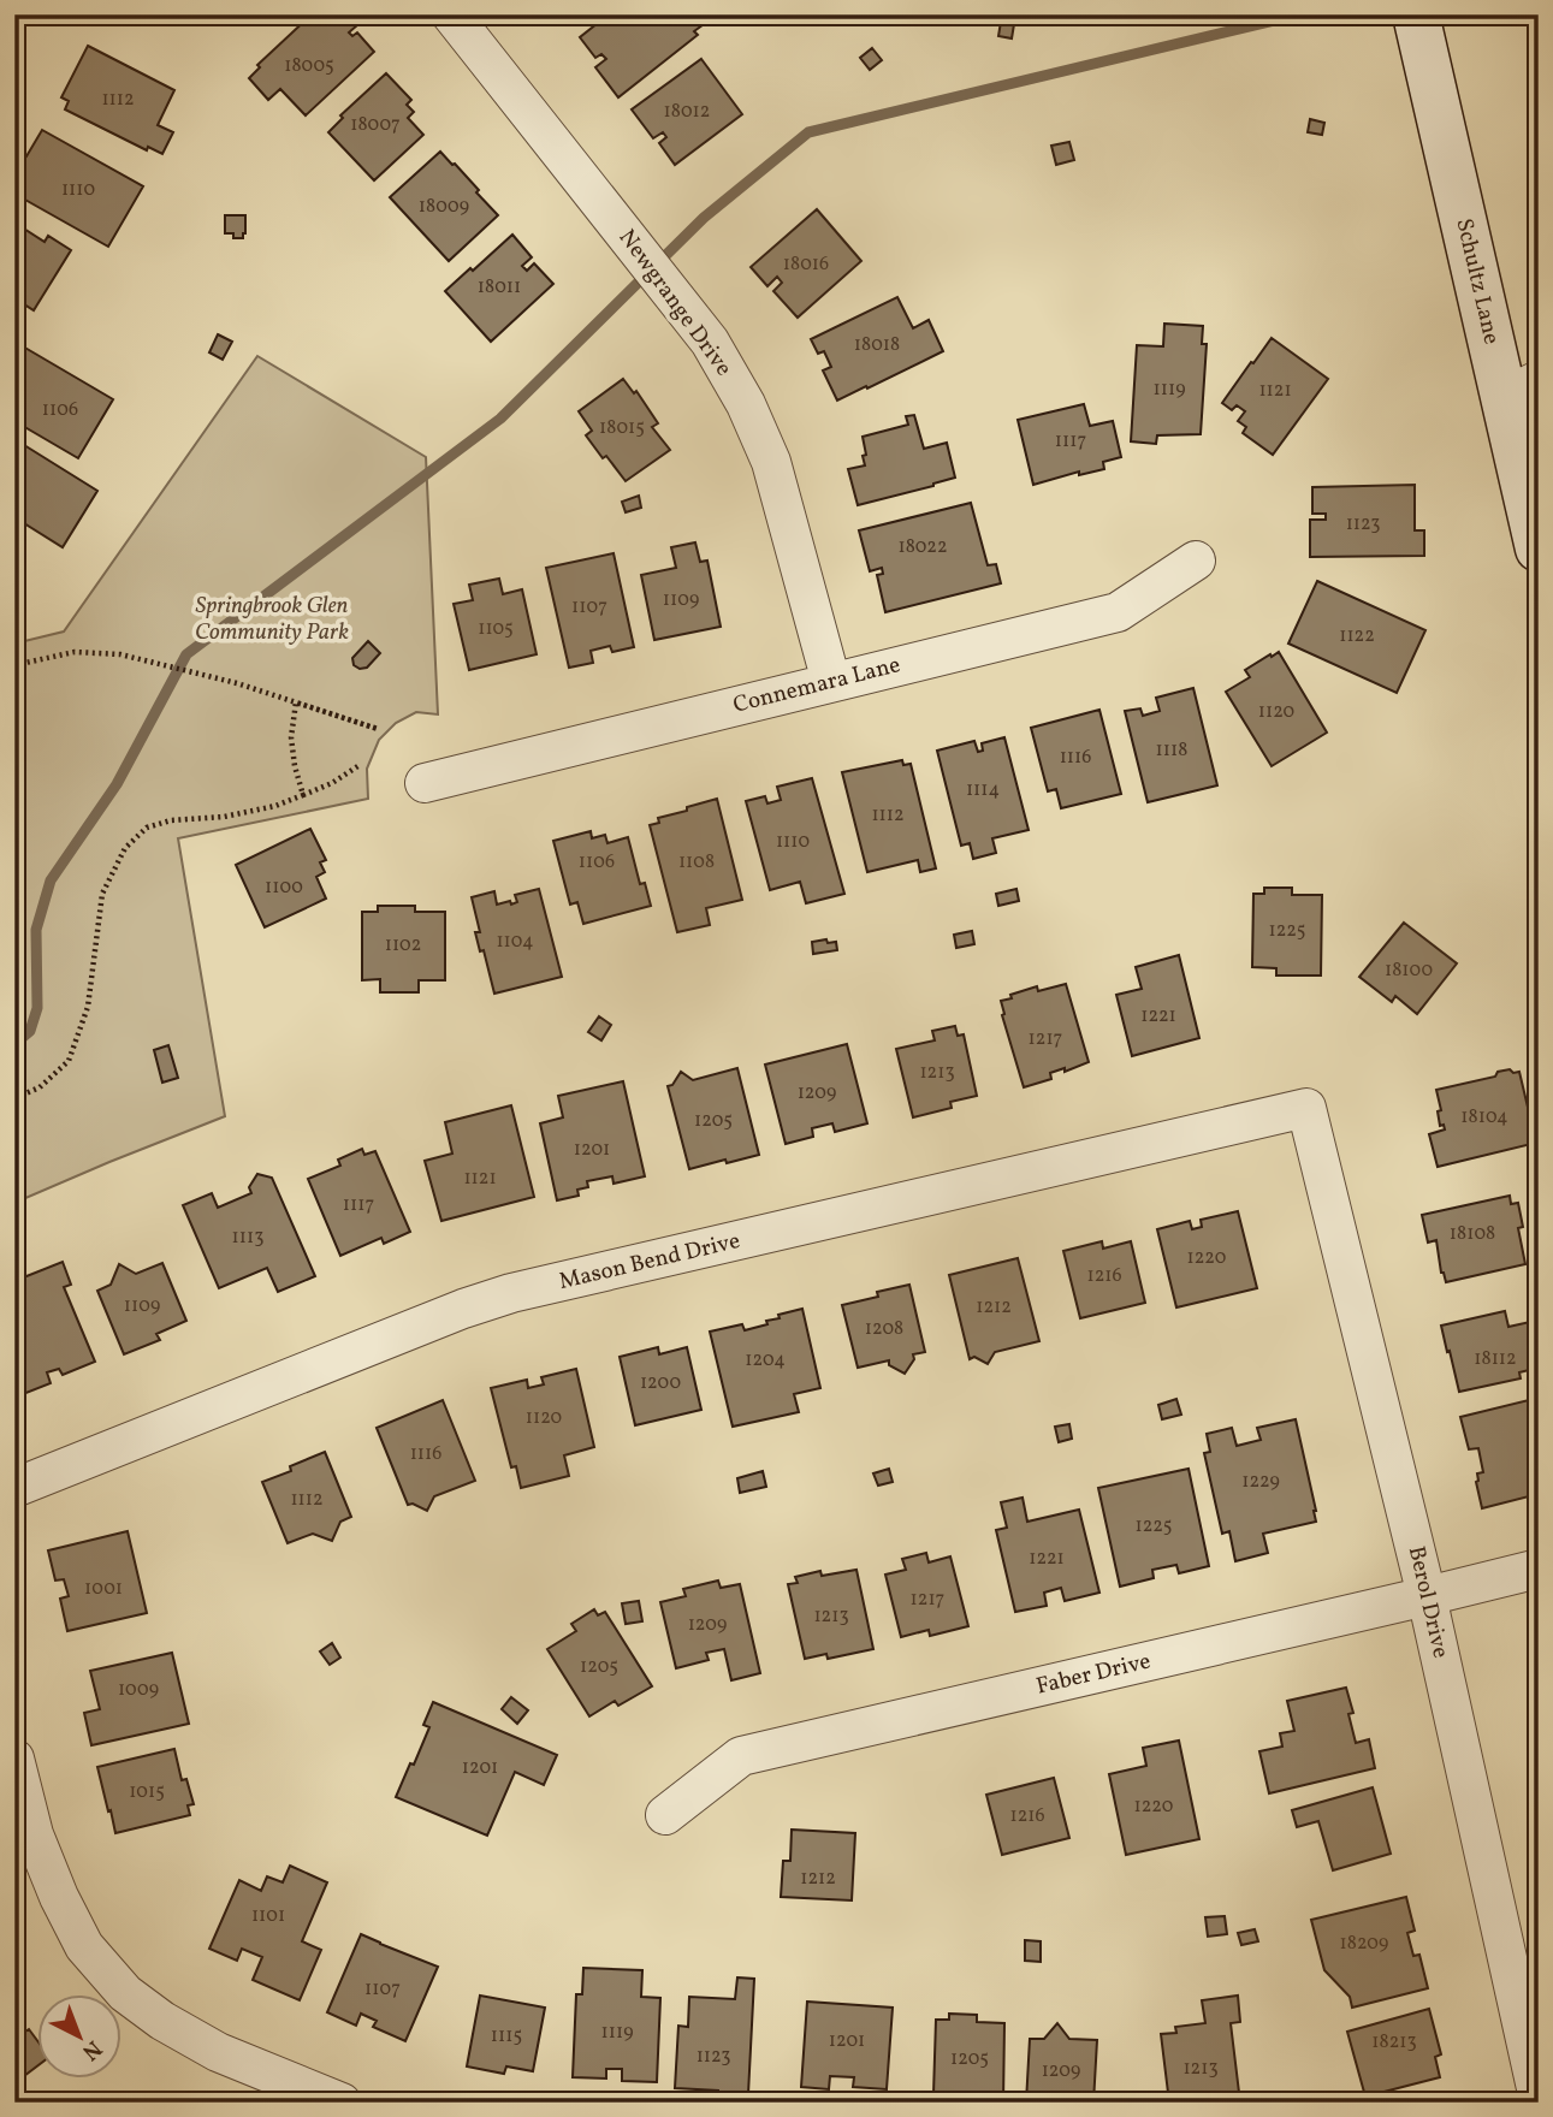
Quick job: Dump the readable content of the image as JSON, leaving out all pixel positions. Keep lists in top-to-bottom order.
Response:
{
  "streets": {
    "street": [
      "Schultz Lane",
      "Newgrange Drive",
      "Connemara Lane",
      "Mason Bend Drive",
      "Berol Drive",
      "Faber Drive"
    ]
  },
  "crossings": [
    ["Newgrange Drive", "Connemara Lane"],
    ["Mason Bend Drive", "Berol Drive"],
    ["Berol Drive", "Faber Drive"]
  ],
  "parks": ["Springbrook Glen Community Park"],
  "house_numbers": [
    "18005",
    "1112",
    "18012",
    "18007",
    "1110",
    "18009",
    "18016",
    "18011",
    "18018",
    "1119",
    "1121",
    "1106",
    "18015",
    "1117",
    "1123",
    "18022",
    "1109",
    "1107",
    "1105",
    "1122",
    "1120",
    "1118",
    "1116",
    "1114",
    "1112",
    "1110",
    "1106",
    "1108",
    "1100",
    "1225",
    "1104",
    "1102",
    "18100",
    "1221",
    "1217",
    "1213",
    "1209",
    "18104",
    "1205",
    "1201",
    "1121",
    "1117",
    "18108",
    "1113",
    "1220",
    "1216",
    "1109",
    "1212",
    "1208",
    "18112",
    "1204",
    "1200",
    "1120",
    "1116",
    "1229",
    "1112",
    "1225",
    "1221",
    "1001",
    "1217",
    "1213",
    "1209",
    "1205",
    "1009",
    "1201",
    "1015",
    "1220",
    "1216",
    "1212",
    "1101",
    "18209",
    "1107",
    "1119",
    "1115",
    "1201",
    "18213",
    "1123",
    "1205",
    "1213",
    "1209"
  ],
  "north": "bottom right"
}
